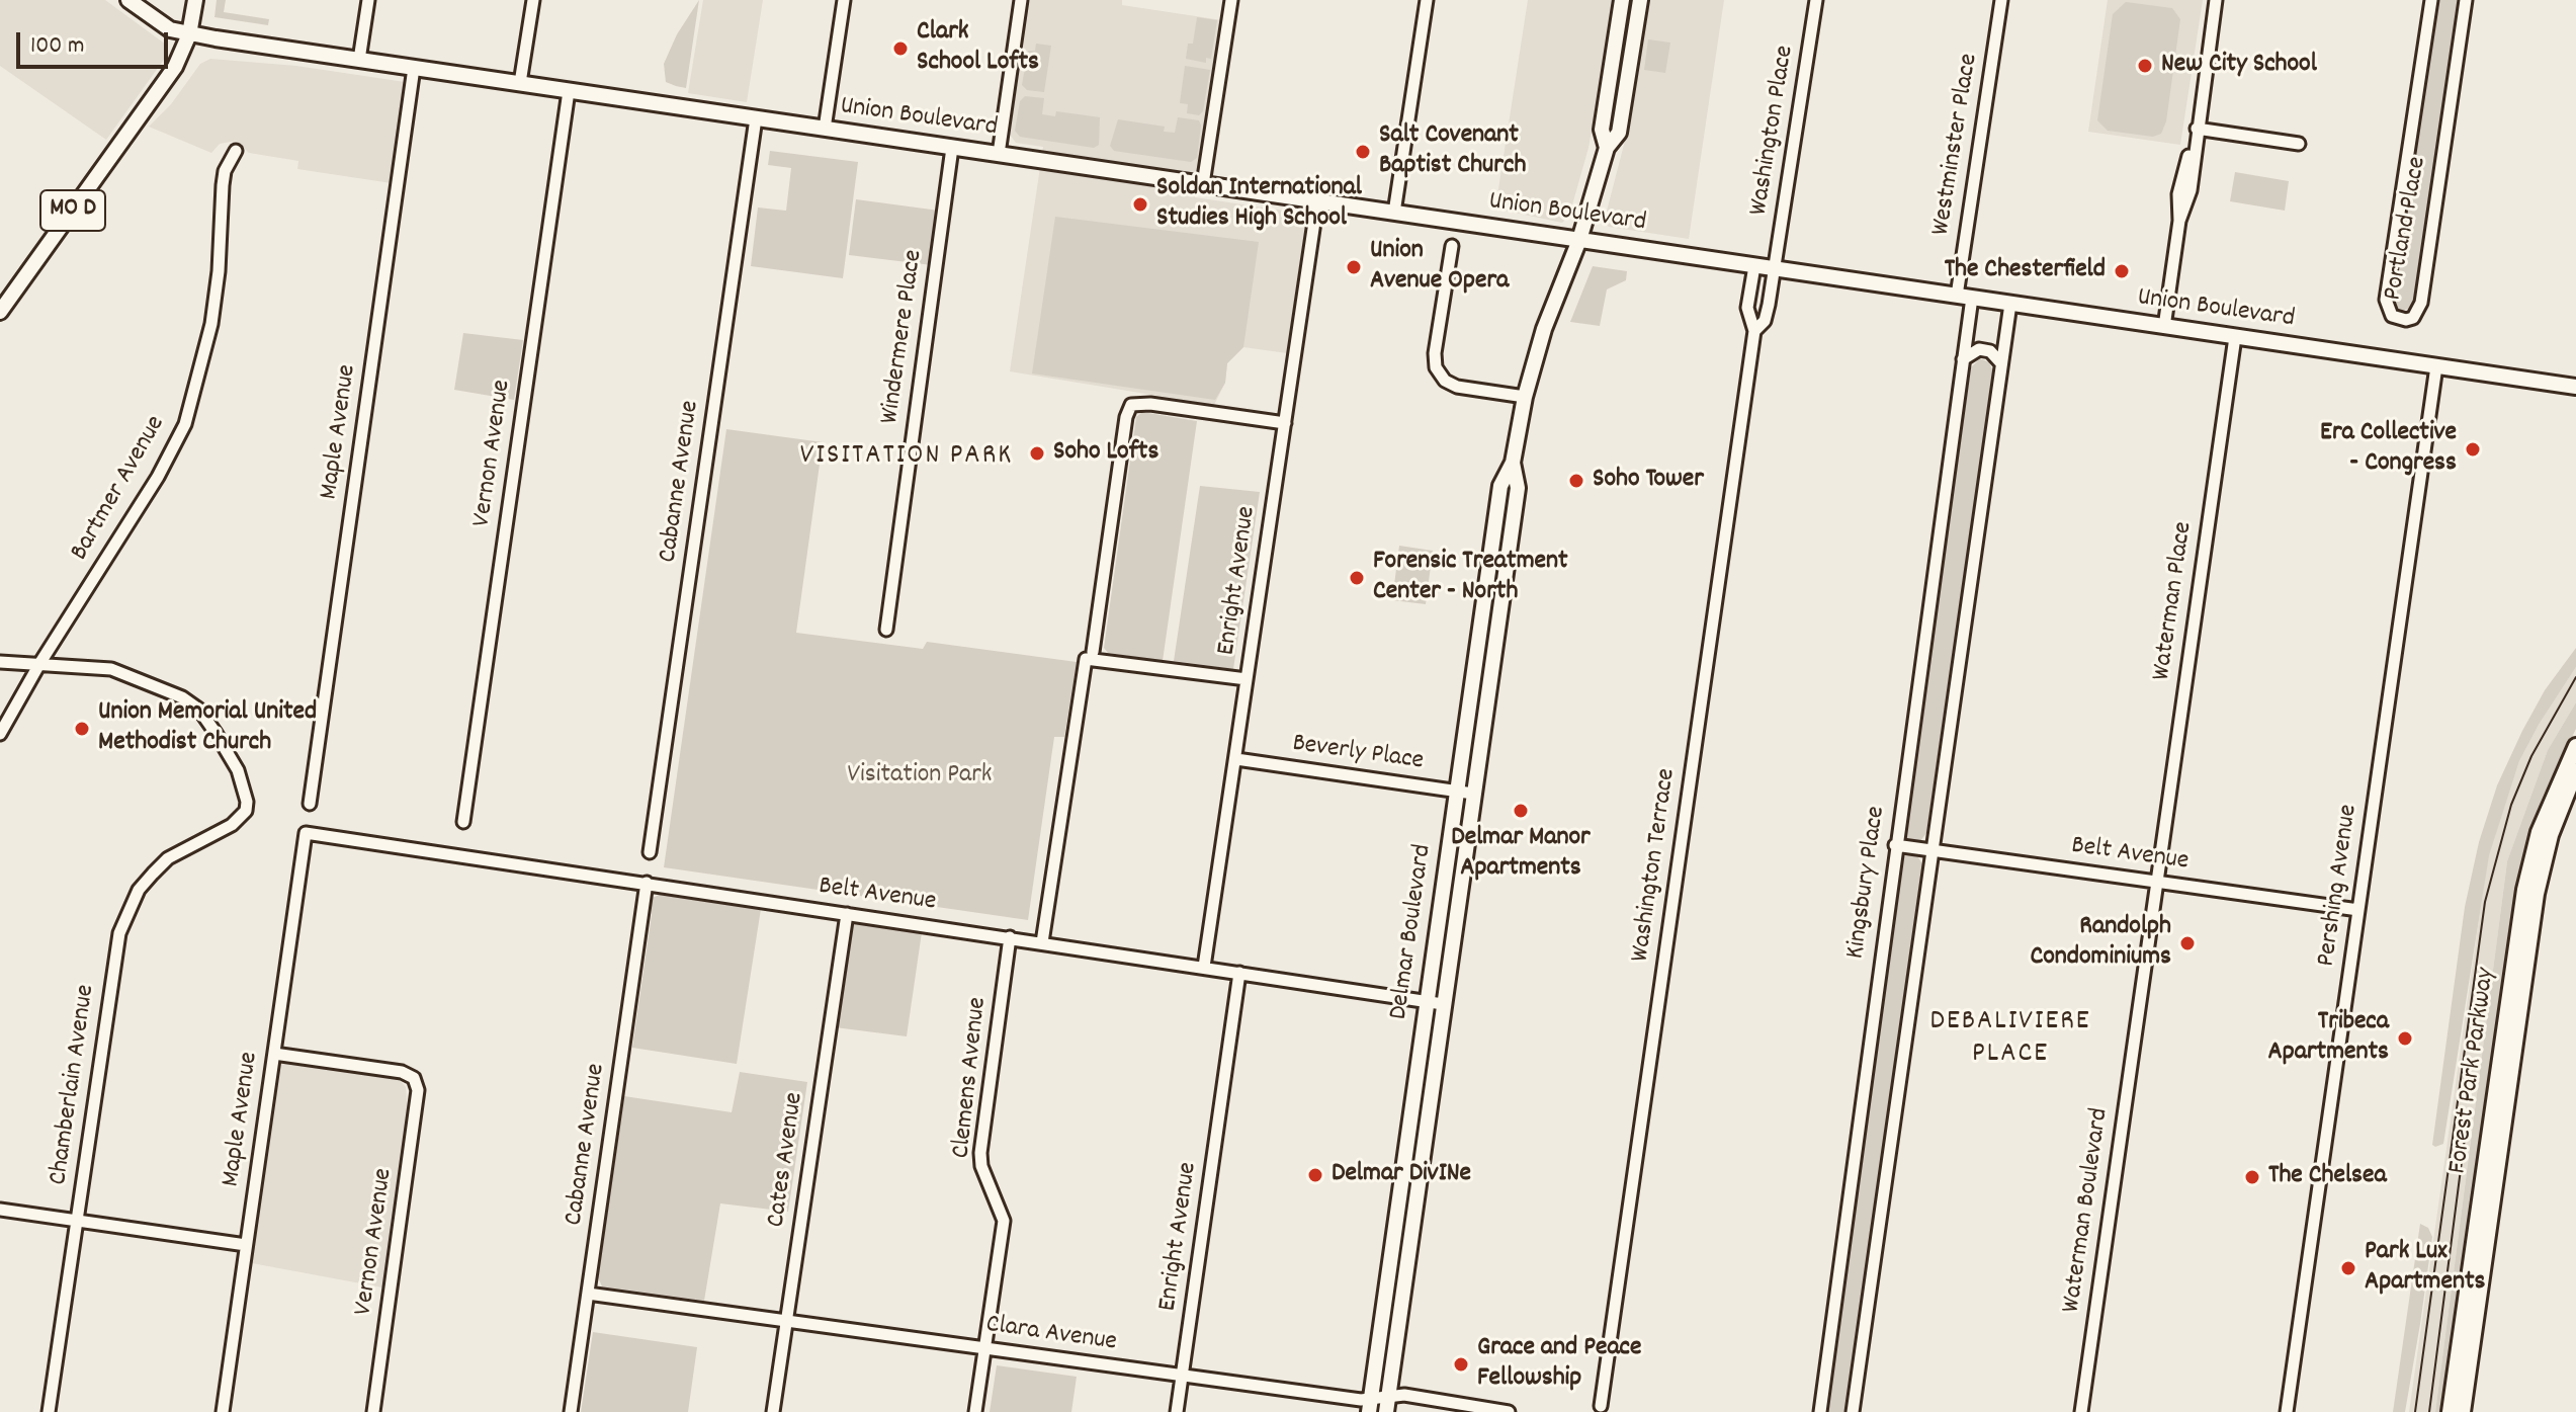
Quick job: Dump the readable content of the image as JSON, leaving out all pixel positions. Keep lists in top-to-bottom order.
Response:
{
  "streets": {
    "main road": [
      "Union Boulevard",
      "MO D",
      "Delmar Boulevard",
      "Forest Park Parkway"
    ],
    "street": [
      "Washington Place",
      "Westminster Place",
      "Portland Place",
      "Windermere Place",
      "Maple Avenue",
      "Vernon Avenue",
      "Cabanne Avenue",
      "Bartmer Avenue",
      "Enright Avenue",
      "Waterman Place",
      "Beverly Place",
      "Belt Avenue",
      "Washington Terrace",
      "Kingsbury Place",
      "Pershing Avenue",
      "Clemens Avenue",
      "Chamberlain Avenue",
      "Cates Avenue",
      "Waterman Boulevard",
      "Clara Avenue"
    ]
  },
  "crossings": [
    ["Union Boulevard", "Washington Place"],
    ["Union Boulevard", "Westminster Place"],
    ["Union Boulevard", "MO D"],
    ["Union Boulevard", "Windermere Place"],
    ["Union Boulevard", "Maple Avenue"],
    ["Union Boulevard", "Vernon Avenue"],
    ["Union Boulevard", "Cabanne Avenue"],
    ["Union Boulevard", "Enright Avenue"],
    ["Union Boulevard", "Waterman Place"],
    ["Union Boulevard", "Kingsbury Place"],
    ["Union Boulevard", "Pershing Avenue"],
    ["Union Boulevard", "Delmar Boulevard"],
    ["Washington Place", "Washington Terrace"],
    ["Westminster Place", "Kingsbury Place"],
    ["Maple Avenue", "Vernon Avenue"],
    ["Maple Avenue", "Belt Avenue"],
    ["Cabanne Avenue", "Belt Avenue"],
    ["Cabanne Avenue", "Clara Avenue"],
    ["Bartmer Avenue", "Chamberlain Avenue"],
    ["Enright Avenue", "Beverly Place"],
    ["Enright Avenue", "Belt Avenue"],
    ["Enright Avenue", "Clara Avenue"],
    ["Waterman Place", "Belt Avenue"],
    ["Waterman Place", "Waterman Boulevard"],
    ["Beverly Place", "Delmar Boulevard"],
    ["Belt Avenue", "Kingsbury Place"],
    ["Belt Avenue", "Pershing Avenue"],
    ["Belt Avenue", "Delmar Boulevard"],
    ["Belt Avenue", "Clemens Avenue"],
    ["Belt Avenue", "Cates Avenue"],
    ["Belt Avenue", "Waterman Boulevard"],
    ["Delmar Boulevard", "Clara Avenue"],
    ["Clemens Avenue", "Clara Avenue"],
    ["Cates Avenue", "Clara Avenue"]
  ],
  "districts": ["VISITATION PARK", "DEBALIVIERE PLACE"],
  "parks": ["Visitation Park"],
  "places": [
    "Clark School Lofts",
    "New City School",
    "Salt Covenant Baptist Church",
    "Soldan International Studies High School",
    "Union Avenue Opera",
    "The Chesterfield",
    "Era Collective - Congress",
    "Soho Lofts",
    "Soho Tower",
    "Forensic Treatment Center - North",
    "Union Memorial United Methodist Church",
    "Delmar Manor Apartments",
    "Randolph Condominiums",
    "Tribeca Apartments",
    "Delmar DivINe",
    "The Chelsea",
    "Park Lux Apartments",
    "Grace and Peace Fellowship"
  ],
  "scale_bar": "100 m"
}
